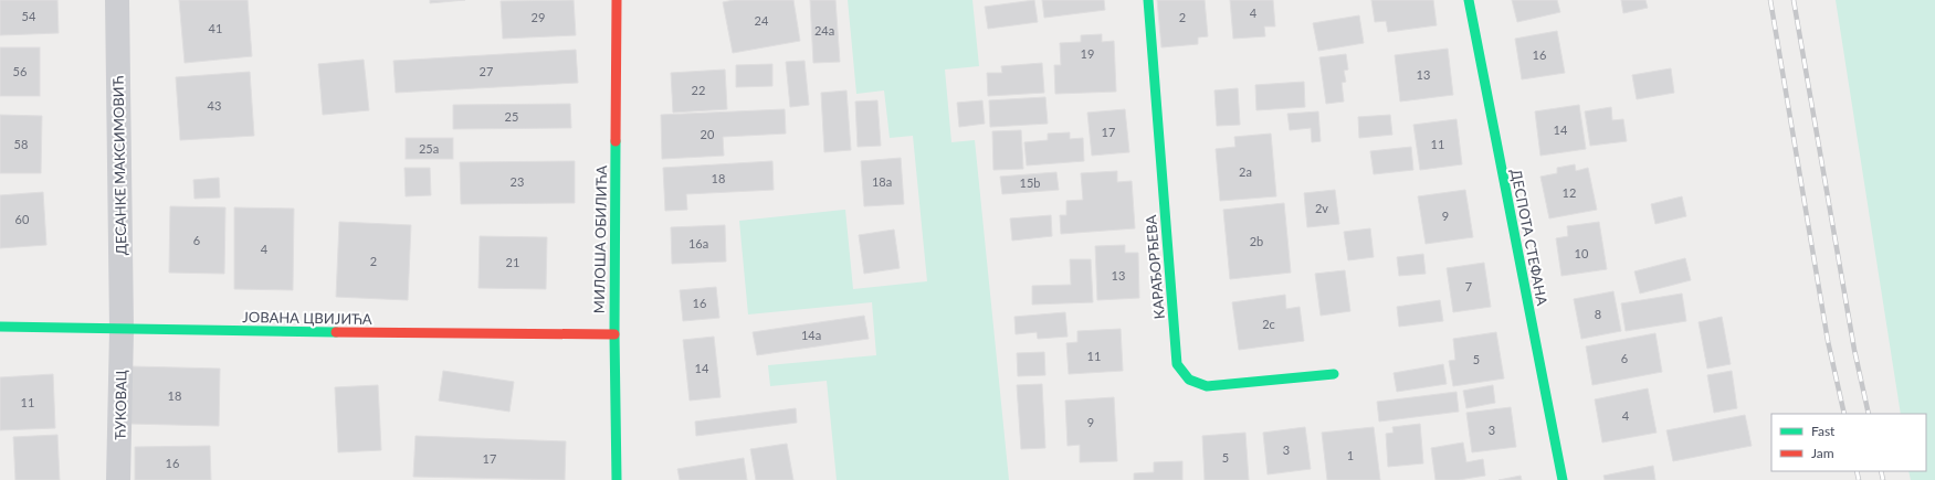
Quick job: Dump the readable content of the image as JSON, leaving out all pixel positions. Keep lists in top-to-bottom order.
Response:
{
  "streets": {
    "street": [
      "ДЕСАНКЕ МАКСИМОВИЋ",
      "ДЕСПОТА СТЕФАНА",
      "МИЛОША ОБИЛИЋА",
      "КАРАЂОРЂЕВА",
      "ЈОВАНА ЦВИЈИЋА",
      "ЋУКОВАЦ"
    ]
  },
  "crossings": [
    ["ДЕСАНКЕ МАКСИМОВИЋ", "ЈОВАНА ЦВИЈИЋА"],
    ["ДЕСАНКЕ МАКСИМОВИЋ", "ЋУКОВАЦ"],
    ["МИЛОША ОБИЛИЋА", "ЈОВАНА ЦВИЈИЋА"],
    ["ЈОВАНА ЦВИЈИЋА", "ЋУКОВАЦ"]
  ],
  "house_numbers": [
    "4",
    "54",
    "29",
    "2",
    "24",
    "41",
    "24a",
    "19",
    "16",
    "56",
    "27",
    "13",
    "22",
    "43",
    "25",
    "14",
    "17",
    "20",
    "58",
    "11",
    "25a",
    "2a",
    "18",
    "23",
    "18a",
    "15b",
    "12",
    "2v",
    "9",
    "60",
    "6",
    "2b",
    "16a",
    "4",
    "10",
    "2",
    "21",
    "13",
    "7",
    "16",
    "8",
    "2c",
    "14a",
    "11",
    "6",
    "5",
    "14",
    "18",
    "11",
    "4",
    "9",
    "3",
    "3",
    "1",
    "5",
    "17",
    "16"
  ],
  "legend": ["Fast", "Jam"]
}
